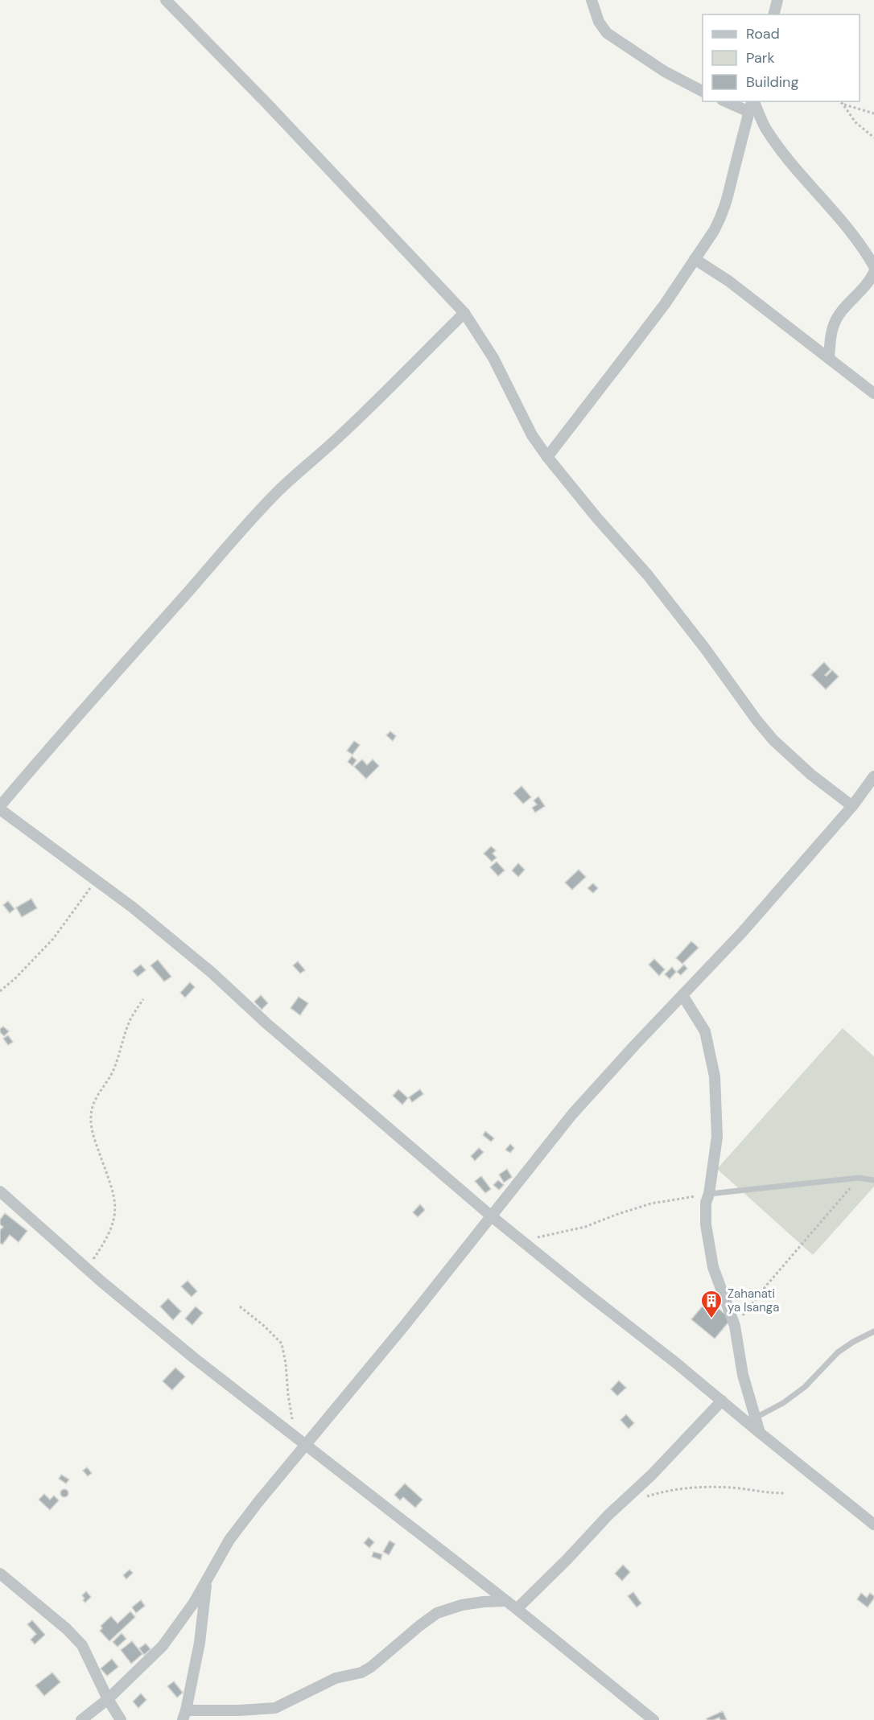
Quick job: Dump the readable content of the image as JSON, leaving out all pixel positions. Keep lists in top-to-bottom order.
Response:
{
  "places": {
    "building": ["Zahanati ya Isanga"]
  },
  "legend": ["Road", "Park", "Building"]
}
